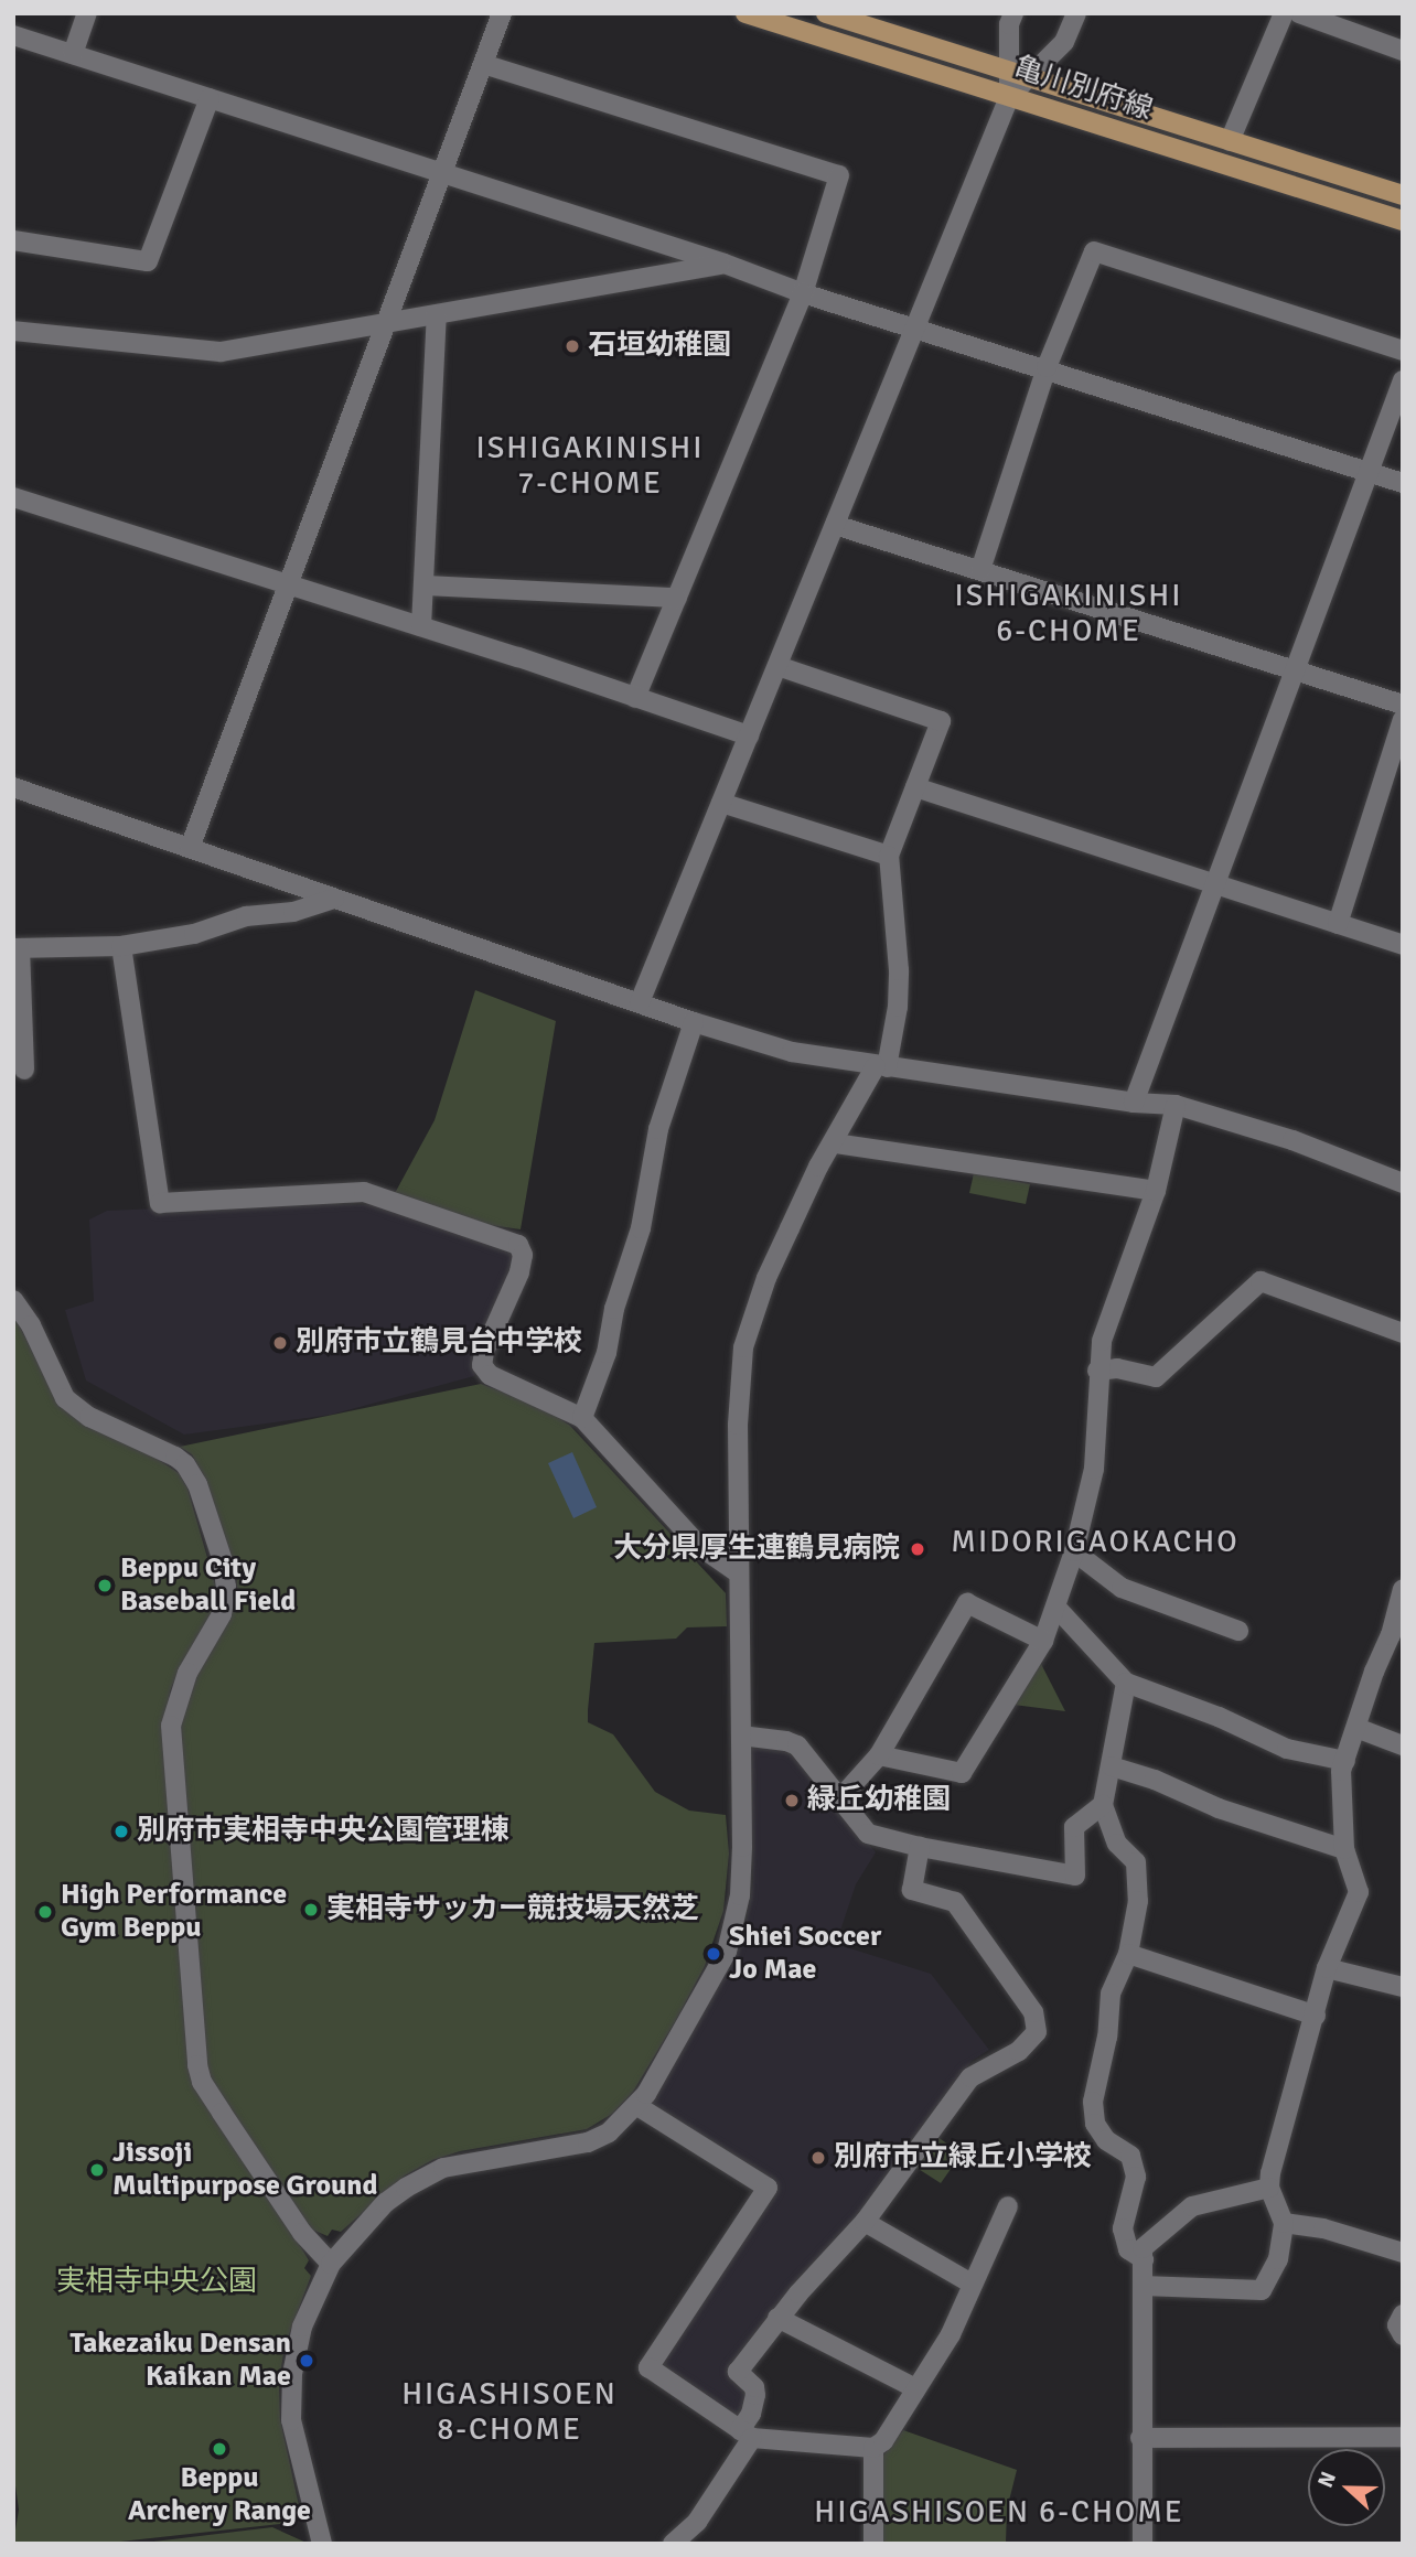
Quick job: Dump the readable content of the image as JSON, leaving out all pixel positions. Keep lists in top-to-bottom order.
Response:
{
  "streets": {
    "main road": ["亀川別府線"]
  },
  "districts": [
    "ISHIGAKINISHI 7-CHOME",
    "ISHIGAKINISHI 6-CHOME",
    "MIDORIGAOKACHO",
    "HIGASHISOEN 8-CHOME",
    "HIGASHISOEN 6-CHOME"
  ],
  "parks": ["実相寺中央公園"],
  "places": [
    "石垣幼稚園",
    "別府市立鶴見台中学校",
    "大分県厚生連鶴見病院",
    "Beppu City Baseball Field",
    "緑丘幼稚園",
    "別府市実相寺中央公園管理棟",
    "実相寺サッカー競技場天然芝",
    "High Performance Gym Beppu",
    "Shiei Soccer Jo Mae",
    "別府市立緑丘小学校",
    "Jissoji Multipurpose Ground",
    "Takezaiku Densan Kaikan Mae",
    "Beppu Archery Range"
  ],
  "north": "left"
}
